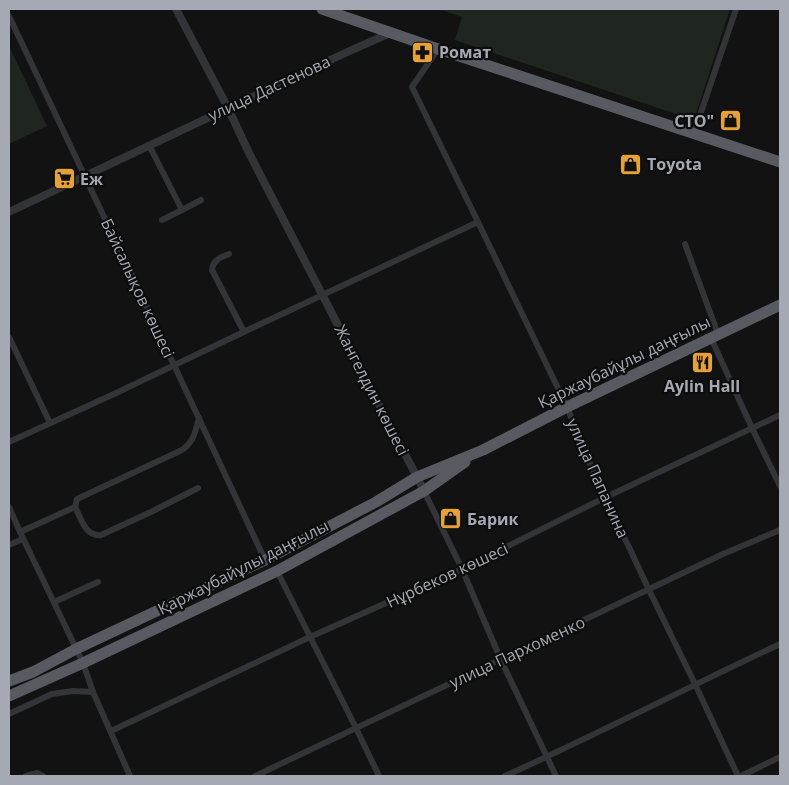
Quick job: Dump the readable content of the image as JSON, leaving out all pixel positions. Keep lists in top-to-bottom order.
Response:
{
  "streets": {
    "highway": ["Қаржаубайұлы даңғылы"],
    "street": [
      "улица Дастенова",
      "Байсалықов көшесі",
      "Жангелдин көшесі",
      "улица Папанина",
      "Нұрбеков көшесі",
      "улица Пархоменко"
    ]
  },
  "crossings": [
    ["улица Дастенова", "Байсалықов көшесі"],
    ["улица Дастенова", "Жангелдин көшесі"],
    ["Байсалықов көшесі", "Қаржаубайұлы даңғылы"],
    ["Қаржаубайұлы даңғылы", "Жангелдин көшесі"],
    ["Қаржаубайұлы даңғылы", "улица Папанина"],
    ["Жангелдин көшесі", "Нұрбеков көшесі"],
    ["Жангелдин көшесі", "улица Пархоменко"],
    ["улица Папанина", "Нұрбеков көшесі"],
    ["улица Папанина", "улица Пархоменко"]
  ],
  "places": {
    "pharmacy": ["Ромат"],
    "shop": ["СТО\"", "Toyota", "Барик"],
    "supermarket": ["Еж"],
    "restaurant": ["Aylin Hall"]
  }
}
